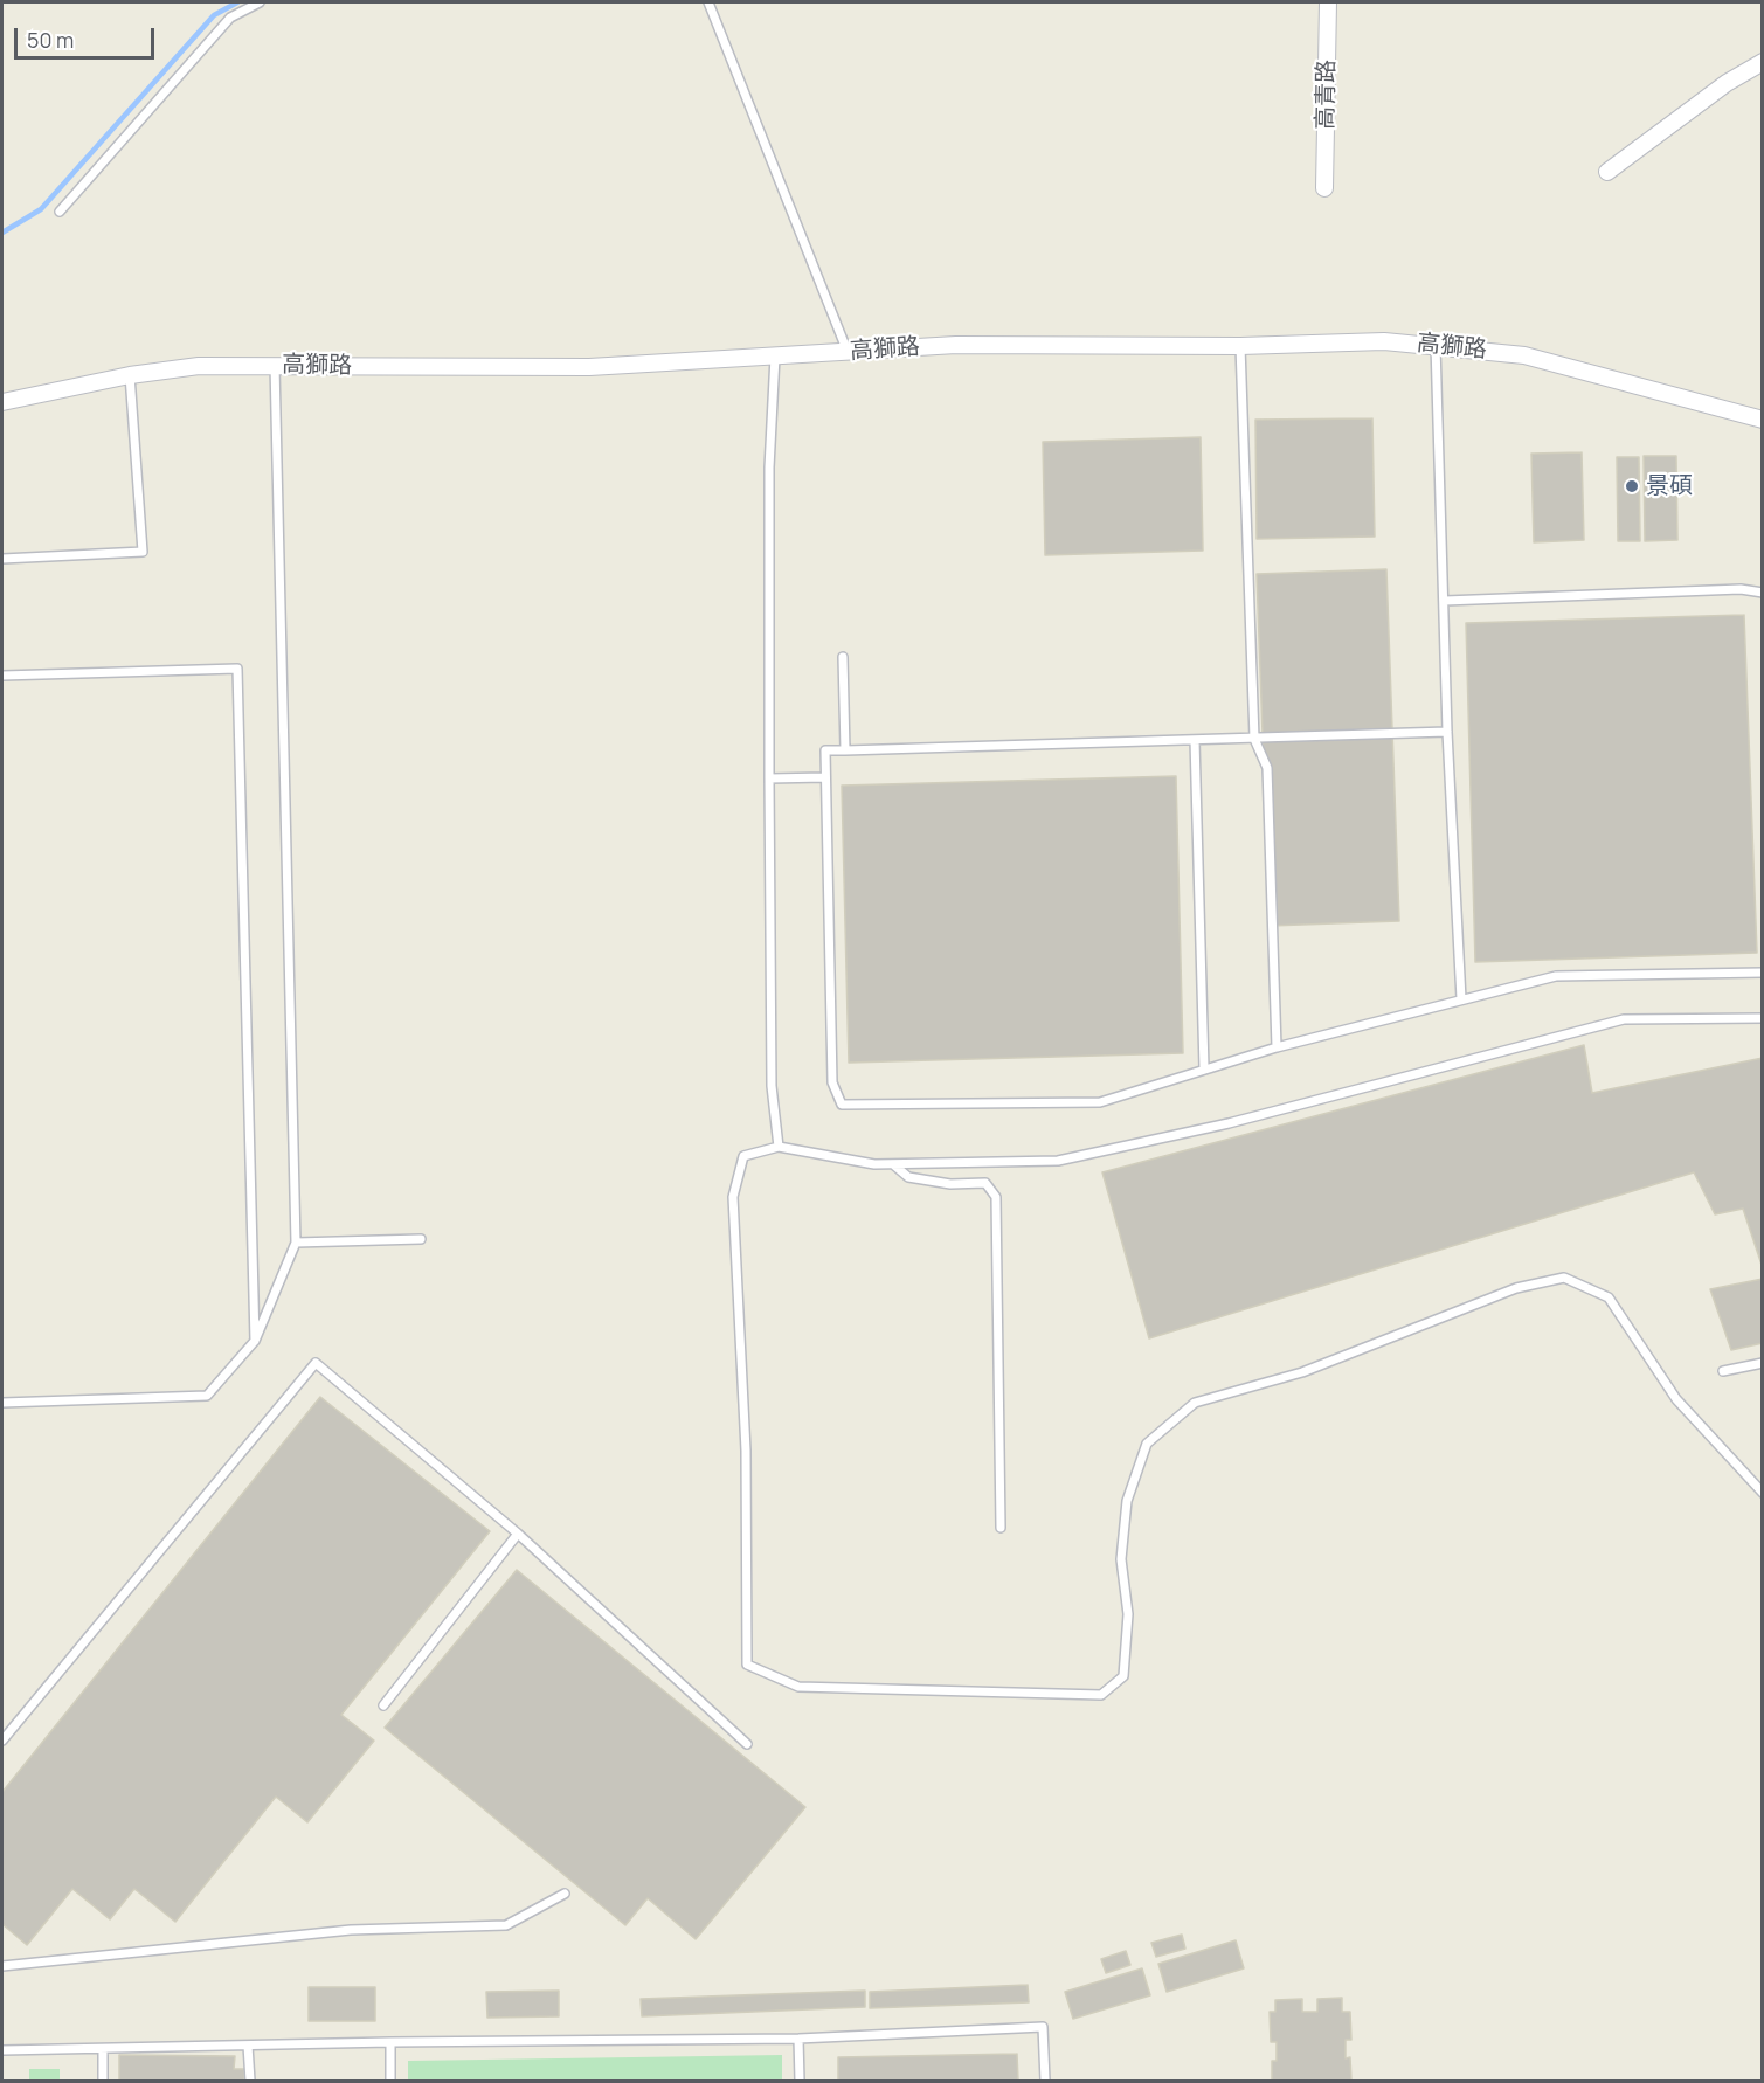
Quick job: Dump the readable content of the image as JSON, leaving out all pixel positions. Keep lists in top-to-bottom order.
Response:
{
  "streets": {
    "street": ["高青路", "高獅路"]
  },
  "places": ["景碩"],
  "scale_bar": "50 m"
}
